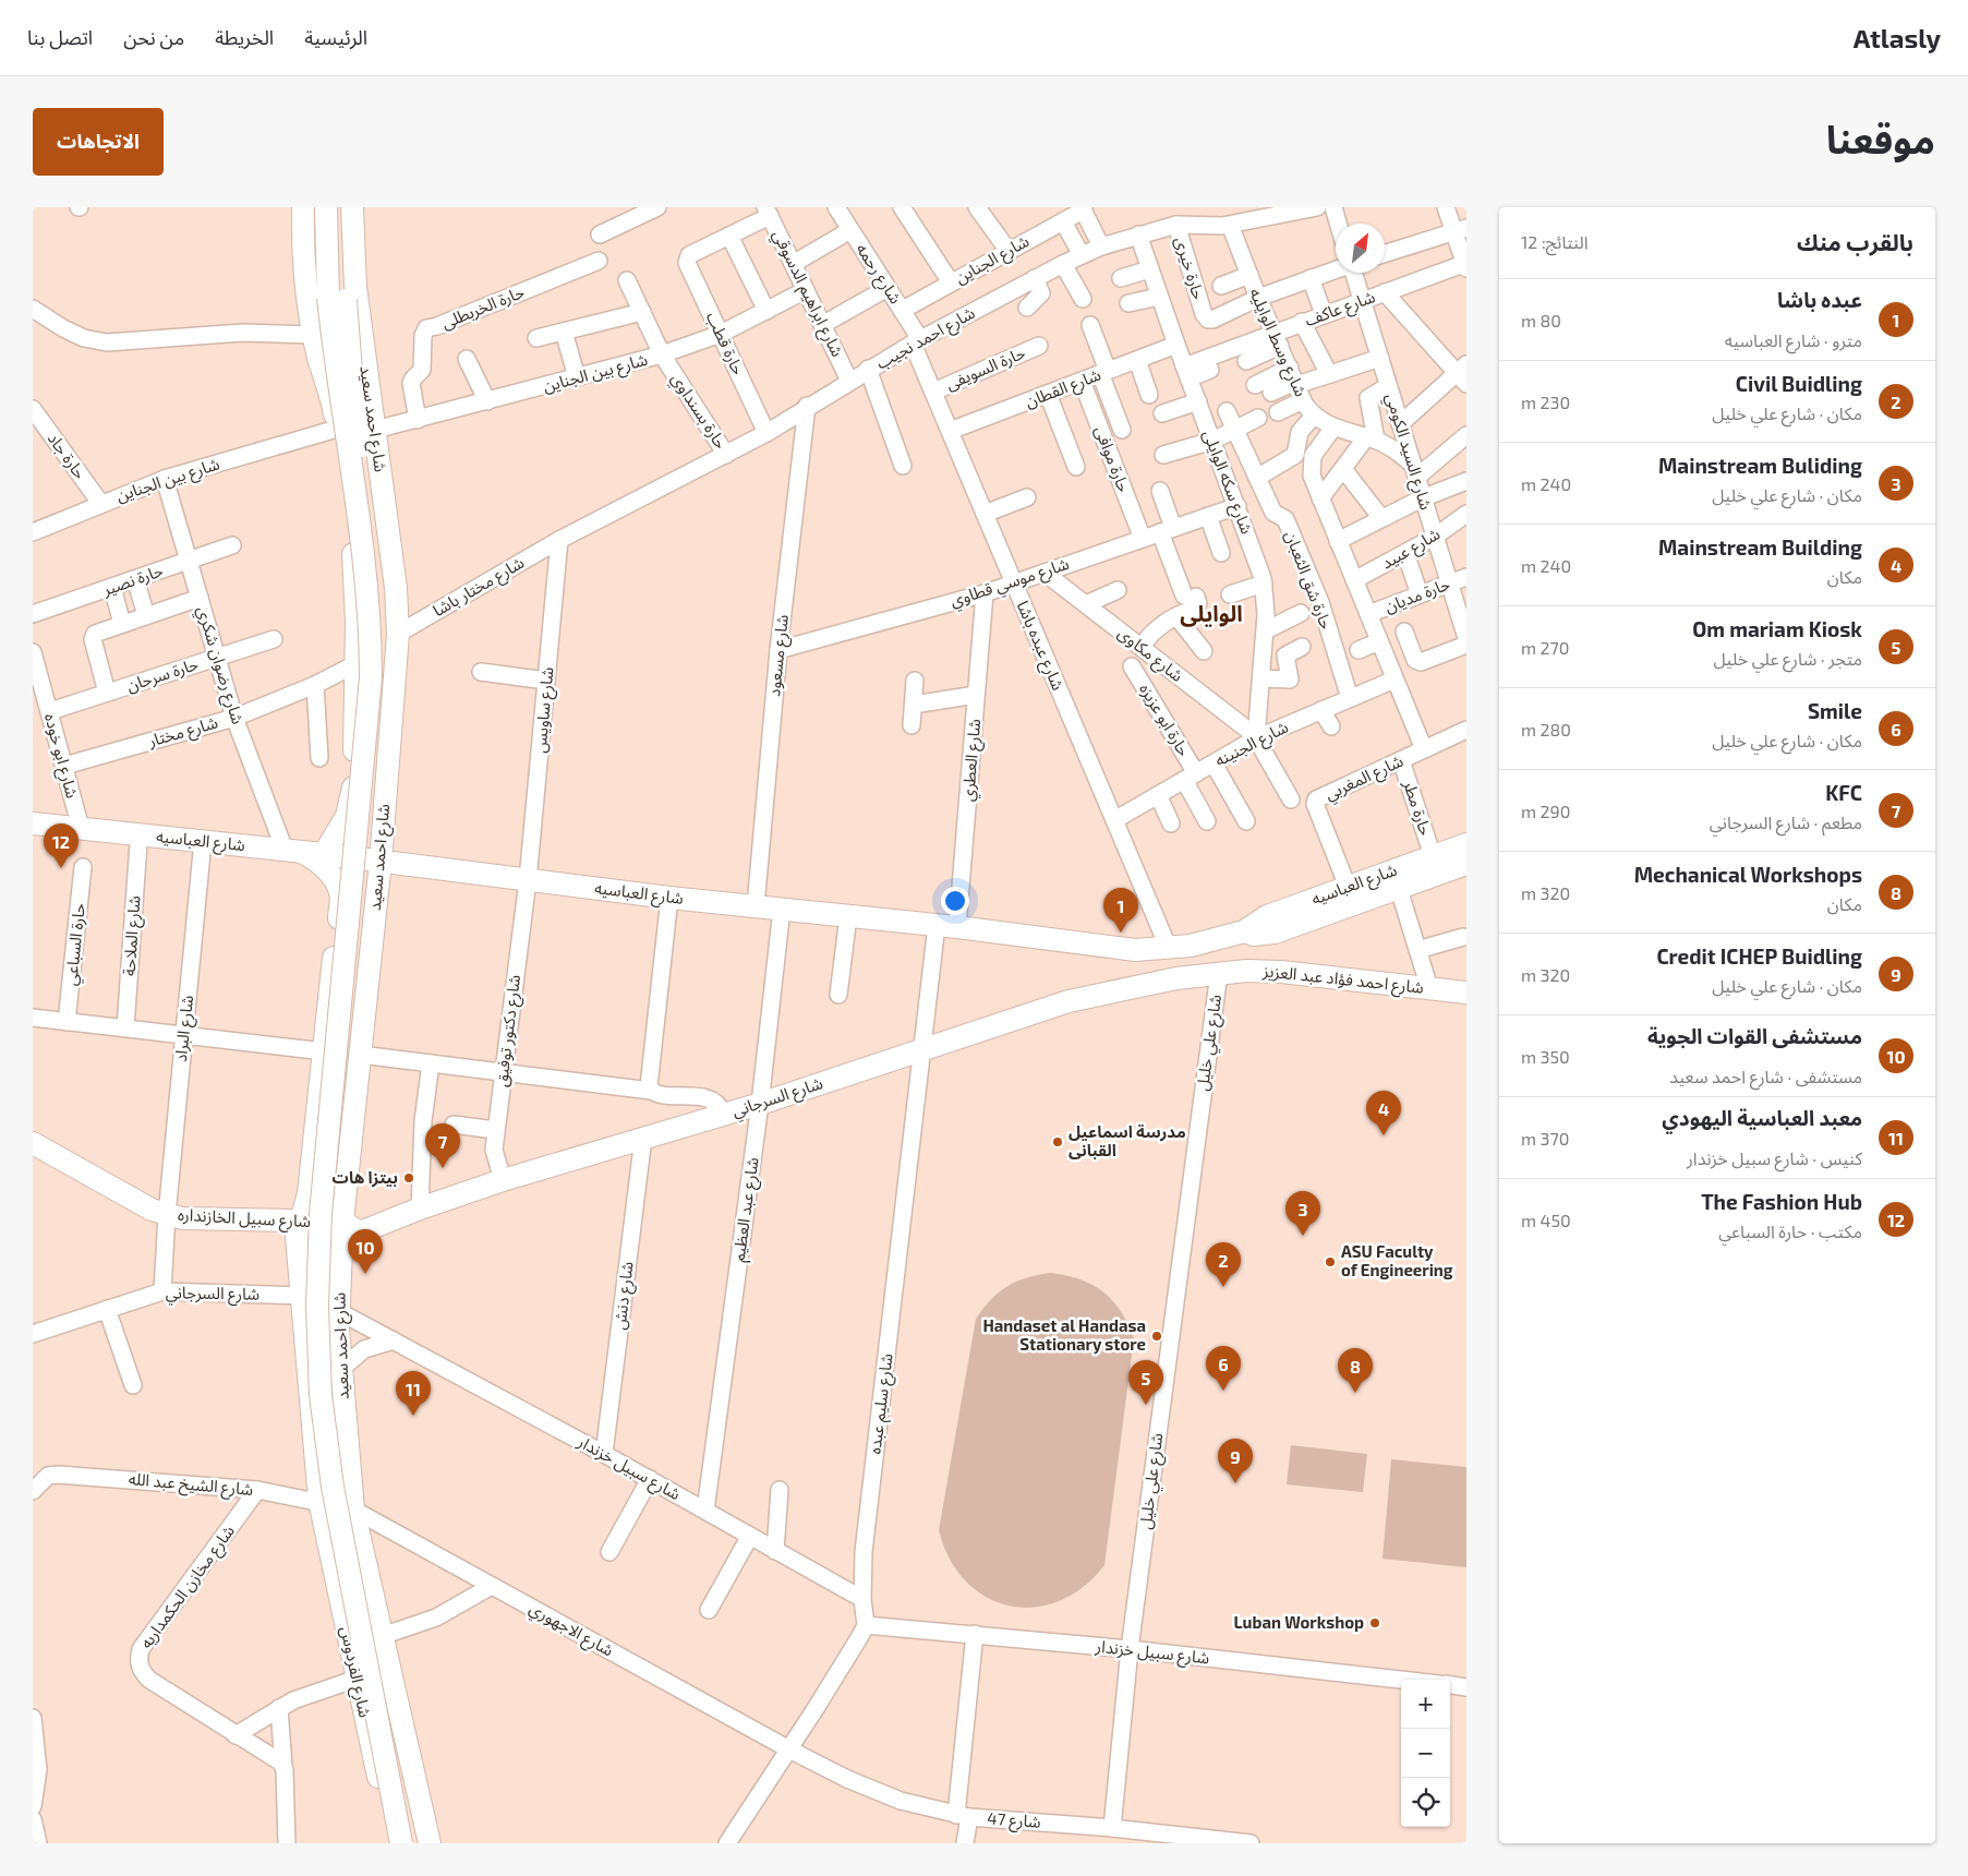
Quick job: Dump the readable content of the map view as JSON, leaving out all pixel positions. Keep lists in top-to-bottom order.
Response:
{
  "streets": {
    "main road": [
      "شارع احمد سعيد",
      "شارع العباسيه",
      "شارع احمد فؤاد عبد العزيز",
      "شارع السرجاني",
      "شارع سبيل الخازنداره",
      "شارع الفردوس"
    ],
    "street": [
      "شارع الجناين",
      "حارة خيرى",
      "شارع رحمه",
      "شارع ابراهيم الدسوقي",
      "حارة الخربطلى",
      "شارع عاكف",
      "شارع احمد نجيب",
      "شارع وسط الوايليه",
      "حارة قطب",
      "حارة السويفى",
      "شارع بين الجناين",
      "شارع القطان",
      "حارة بسنداوي",
      "شارع السيد الكومي",
      "حارة جاد",
      "حارة موافى",
      "شارع سكه الوايلى",
      "شارع عبيد",
      "حارة نصير",
      "حارة شق الثعبان",
      "شارع موسي قطاوي",
      "شارع مختار باشا",
      "حارة مديان",
      "شارع عبده باشا",
      "شارع مكاوى",
      "شارع مسعود",
      "شارع رضوان شكري",
      "حارة سرحان",
      "شارع ساويس",
      "حارة ابو عزيزه",
      "شارع مختار",
      "شارع الجنينه",
      "شارع ابو خوده",
      "شارع العطري",
      "شارع المغربي",
      "حارة مطر",
      "شارع الملاحة",
      "حارة السباعي",
      "شارع البراد",
      "شارع دكتور توفيق",
      "شارع علي خليل",
      "شارع عبد العظيم",
      "شارع دنش",
      "شارع سليم عبده",
      "شارع سبيل خزندار",
      "شارع الشيخ عبد الله",
      "شارع مخازن الحكمداريه",
      "شارع الاجهوري",
      "شارع 47"
    ]
  },
  "crossings": [
    ["شارع الجناين", "شارع رحمه"],
    ["حارة خيرى", "شارع احمد نجيب"],
    ["حارة خيرى", "شارع وسط الوايليه"],
    ["شارع رحمه", "شارع احمد نجيب"],
    ["شارع رحمه", "شارع عبده باشا"],
    ["شارع ابراهيم الدسوقي", "شارع احمد نجيب"],
    ["شارع ابراهيم الدسوقي", "شارع بين الجناين"],
    ["حارة الخربطلى", "شارع بين الجناين"],
    ["شارع عاكف", "شارع وسط الوايليه"],
    ["شارع عاكف", "شارع السيد الكومي"],
    ["شارع عاكف", "شارع سكه الوايلى"],
    ["شارع احمد نجيب", "شارع وسط الوايليه"],
    ["شارع احمد نجيب", "حارة قطب"],
    ["شارع احمد نجيب", "حارة بسنداوي"],
    ["شارع احمد نجيب", "شارع سكه الوايلى"],
    ["شارع احمد نجيب", "شارع مختار باشا"],
    ["شارع احمد نجيب", "شارع عبده باشا"],
    ["شارع احمد نجيب", "شارع مسعود"],
    ["شارع احمد نجيب", "شارع ساويس"],
    ["شارع وسط الوايليه", "شارع السيد الكومي"],
    ["حارة قطب", "شارع بين الجناين"],
    ["حارة السويفى", "شارع عبده باشا"],
    ["شارع بين الجناين", "حارة بسنداوي"],
    ["شارع بين الجناين", "شارع احمد سعيد"],
    ["شارع بين الجناين", "حارة جاد"],
    ["شارع بين الجناين", "شارع رضوان شكري"],
    ["شارع القطان", "حارة موافى"],
    ["شارع القطان", "شارع سكه الوايلى"],
    ["شارع القطان", "شارع عبده باشا"],
    ["شارع احمد سعيد", "شارع مختار باشا"],
    ["شارع احمد سعيد", "شارع رضوان شكري"],
    ["شارع احمد سعيد", "شارع مختار"],
    ["شارع احمد سعيد", "شارع العباسيه"],
    ["شارع احمد سعيد", "شارع السرجاني"],
    ["شارع احمد سعيد", "شارع سبيل الخازنداره"],
    ["شارع احمد سعيد", "شارع سبيل خزندار"],
    ["شارع احمد سعيد", "شارع الشيخ عبد الله"],
    ["شارع احمد سعيد", "شارع الاجهوري"],
    ["شارع احمد سعيد", "شارع الفردوس"],
    ["شارع السيد الكومي", "شارع عبيد"],
    ["شارع السيد الكومي", "حارة مديان"],
    ["حارة موافى", "شارع موسي قطاوي"],
    ["شارع سكه الوايلى", "شارع موسي قطاوي"],
    ["شارع سكه الوايلى", "شارع مكاوى"],
    ["شارع سكه الوايلى", "شارع الجنينه"],
    ["حارة نصير", "شارع رضوان شكري"],
    ["حارة شق الثعبان", "شارع الجنينه"],
    ["شارع موسي قطاوي", "شارع عبده باشا"],
    ["شارع موسي قطاوي", "شارع مكاوى"],
    ["شارع موسي قطاوي", "شارع مسعود"],
    ["شارع موسي قطاوي", "شارع العطري"],
    ["شارع مختار باشا", "شارع ساويس"],
    ["شارع عبده باشا", "شارع الجنينه"],
    ["شارع عبده باشا", "شارع العباسيه"],
    ["شارع مكاوى", "شارع الجنينه"],
    ["شارع مسعود", "شارع العباسيه"],
    ["شارع رضوان شكري", "حارة سرحان"],
    ["شارع رضوان شكري", "شارع مختار"],
    ["شارع رضوان شكري", "شارع العباسيه"],
    ["حارة سرحان", "شارع ابو خوده"],
    ["شارع ساويس", "شارع العباسيه"],
    ["شارع ساويس", "شارع دكتور توفيق"],
    ["حارة ابو عزيزه", "شارع الجنينه"],
    ["شارع مختار", "شارع ابو خوده"],
    ["شارع ابو خوده", "شارع العباسيه"],
    ["شارع العطري", "شارع العباسيه"],
    ["شارع العطري", "شارع سليم عبده"],
    ["شارع المغربي", "حارة مطر"],
    ["شارع المغربي", "شارع العباسيه"],
    ["حارة مطر", "شارع العباسيه"],
    ["شارع العباسيه", "شارع البراد"],
    ["شارع العباسيه", "شارع دكتور توفيق"],
    ["شارع العباسيه", "شارع عبد العظيم"],
    ["شارع العباسيه", "شارع سليم عبده"],
    ["شارع احمد فؤاد عبد العزيز", "شارع علي خليل"],
    ["شارع احمد فؤاد عبد العزيز", "شارع السرجاني"],
    ["شارع البراد", "شارع السرجاني"],
    ["شارع البراد", "شارع سبيل الخازنداره"],
    ["شارع دكتور توفيق", "شارع السرجاني"],
    ["شارع علي خليل", "شارع السرجاني"],
    ["شارع علي خليل", "شارع سبيل خزندار"],
    ["شارع علي خليل", "شارع 47"],
    ["شارع السرجاني", "شارع عبد العظيم"],
    ["شارع السرجاني", "شارع سبيل الخازنداره"],
    ["شارع السرجاني", "شارع دنش"],
    ["شارع السرجاني", "شارع سليم عبده"],
    ["شارع عبد العظيم", "شارع سبيل خزندار"],
    ["شارع دنش", "شارع سبيل خزندار"],
    ["شارع سليم عبده", "شارع سبيل خزندار"],
    ["شارع الشيخ عبد الله", "شارع مخازن الحكمداريه"],
    ["شارع الشيخ عبد الله", "شارع الاجهوري"],
    ["شارع الشيخ عبد الله", "شارع الفردوس"],
    ["شارع الاجهوري", "شارع الفردوس"],
    ["شارع الاجهوري", "شارع 47"]
  ],
  "districts": ["الوايلى"],
  "places": [
    "مدرسة اسماعيل القبانى",
    "بيتزا هات",
    "ASU Faculty of Engineering",
    "Handaset al Handasa Stationary store",
    "Luban Workshop"
  ],
  "north": "top right",
  "page": {
    "header": "Atlasly",
    "nav": [
      "الرئيسية",
      "الخريطة",
      "من نحن",
      "اتصل بنا"
    ],
    "title": "موقعنا",
    "buttons": "الاتجاهات",
    "heading": ["بالقرب منك", "النتائج: 12"],
    "list": [
      {
        "mark": "1",
        "name": "عبده باشا",
        "note": "مترو · شارع العباسيه",
        "value": "80 m"
      },
      {
        "mark": "2",
        "name": "Civil Buidling",
        "note": "مكان · شارع علي خليل",
        "value": "230 m"
      },
      {
        "mark": "3",
        "name": "Mainstream Buliding",
        "note": "مكان · شارع علي خليل",
        "value": "240 m"
      },
      {
        "mark": "4",
        "name": "Mainstream Building",
        "note": "مكان",
        "value": "240 m"
      },
      {
        "mark": "5",
        "name": "Om mariam Kiosk",
        "note": "متجر · شارع علي خليل",
        "value": "270 m"
      },
      {
        "mark": "6",
        "name": "Smile",
        "note": "مكان · شارع علي خليل",
        "value": "280 m"
      },
      {
        "mark": "7",
        "name": "KFC",
        "note": "مطعم · شارع السرجاني",
        "value": "290 m"
      },
      {
        "mark": "8",
        "name": "Mechanical Workshops",
        "note": "مكان",
        "value": "320 m"
      },
      {
        "mark": "9",
        "name": "Credit ICHEP Buidling",
        "note": "مكان · شارع علي خليل",
        "value": "320 m"
      },
      {
        "mark": "10",
        "name": "مستشفى القوات الجوية",
        "note": "مستشفى · شارع احمد سعيد",
        "value": "350 m"
      },
      {
        "mark": "11",
        "name": "معبد العباسية اليهودي",
        "note": "كنيس · شارع سبيل خزندار",
        "value": "370 m"
      },
      {
        "mark": "12",
        "name": "The Fashion Hub",
        "note": "مكتب · حارة السباعي",
        "value": "450 m"
      }
    ],
    "pins": [
      "12",
      "1",
      "4",
      "7",
      "3",
      "10",
      "2",
      "6",
      "8",
      "5",
      "11",
      "9"
    ],
    "map_buttons": ["+", "−"]
  }
}
